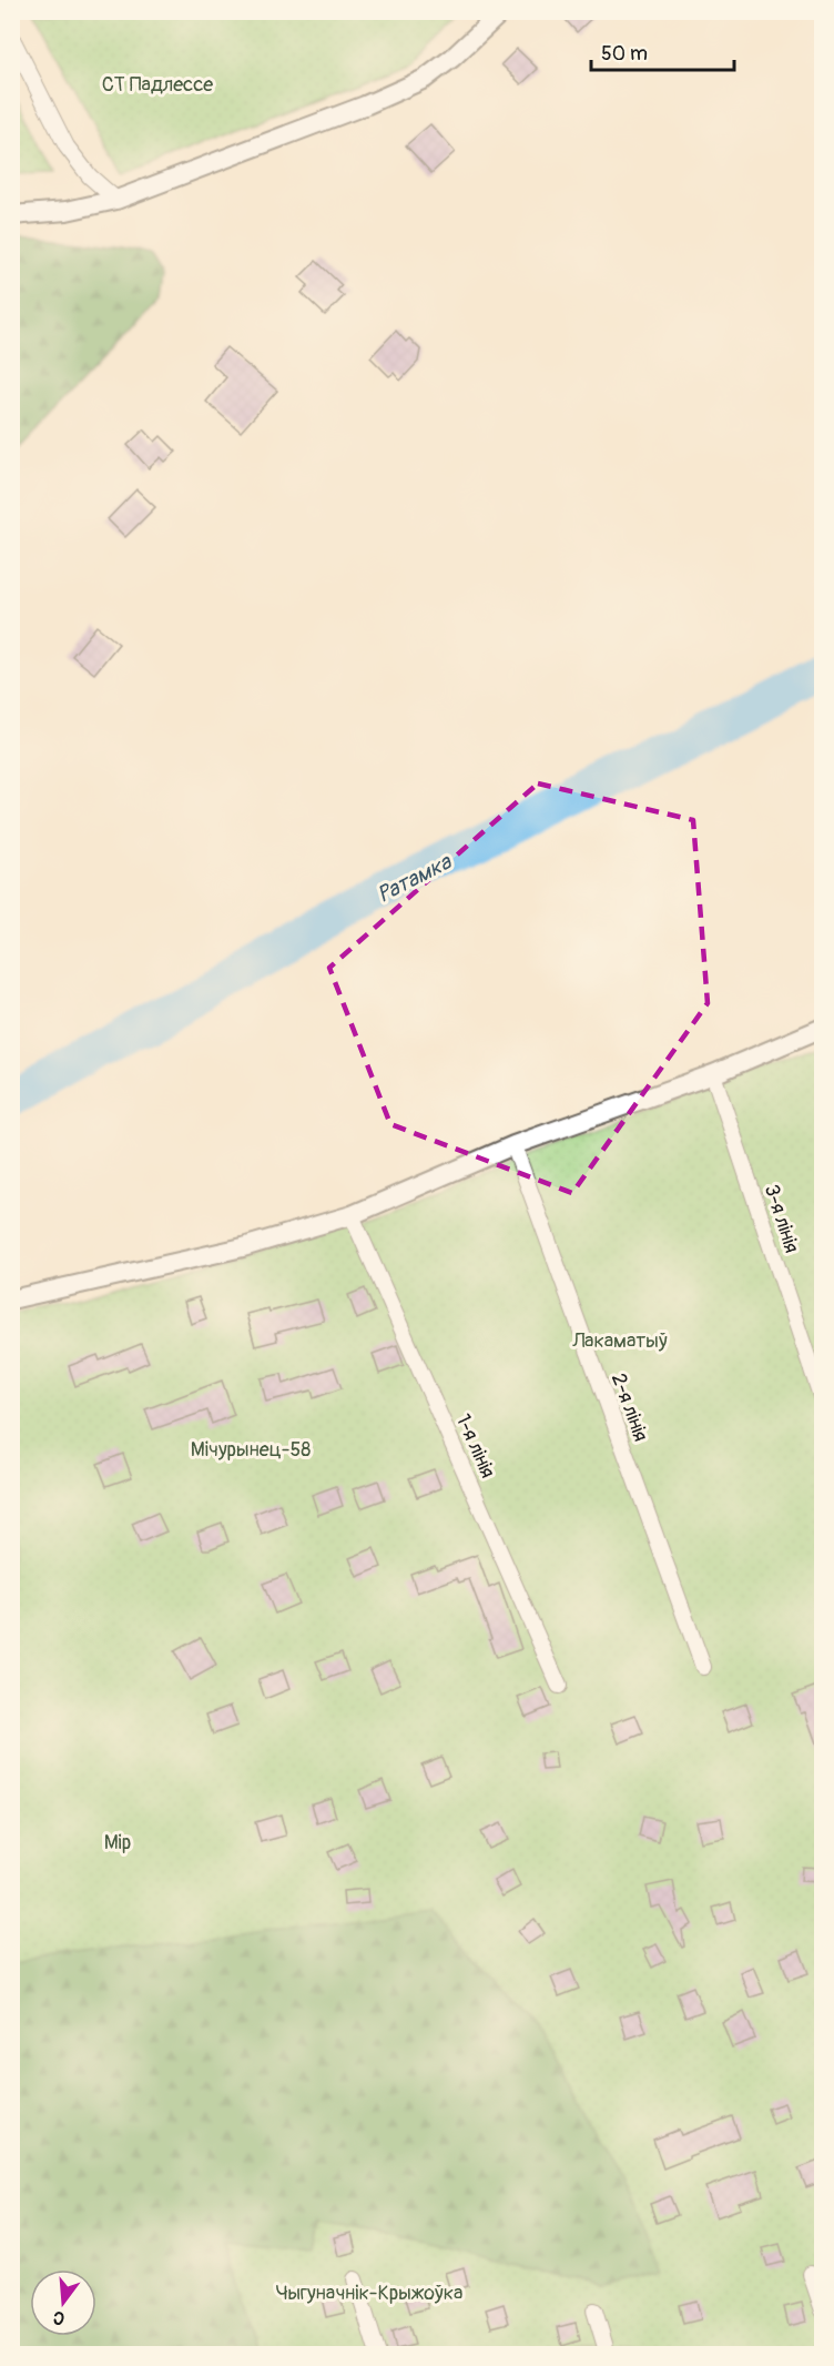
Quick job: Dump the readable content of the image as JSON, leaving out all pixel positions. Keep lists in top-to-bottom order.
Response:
{
  "streets": {
    "street": ["3-я лінія", "2-я лінія", "1-я лінія"]
  },
  "water": ["Ратамка"],
  "parks": [
    "СТ Падлессе",
    "Лакаматыў",
    "Мічурынец-58",
    "Мір",
    "Чыгуначнік-Крыжоўка"
  ],
  "scale_bar": "50 m",
  "north": "bottom"
}
